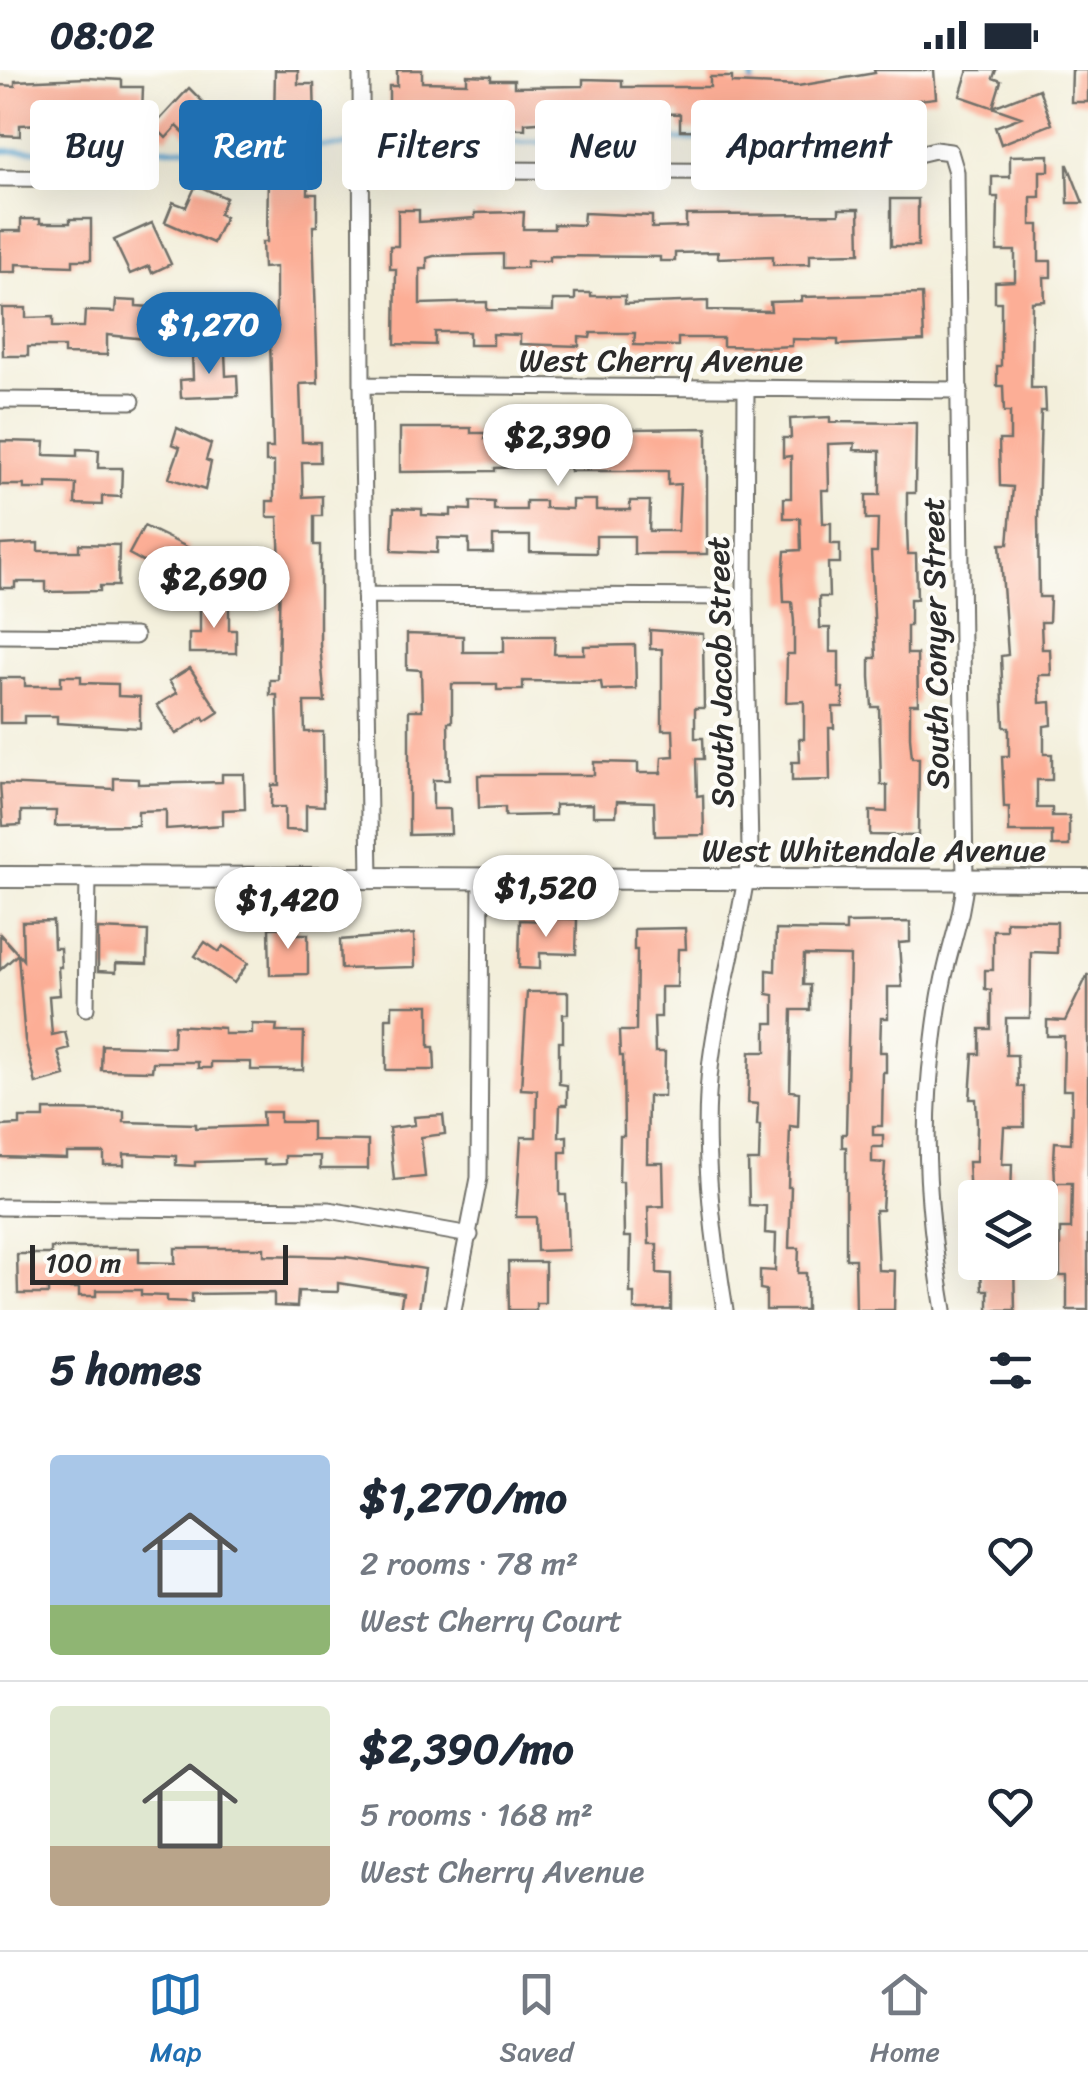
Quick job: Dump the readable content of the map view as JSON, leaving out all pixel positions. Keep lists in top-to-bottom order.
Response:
{
  "streets": {
    "street": [
      "West Cherry Avenue",
      "South Conyer Street",
      "South Jacob Street",
      "West Whitendale Avenue"
    ]
  },
  "crossings": [
    ["West Cherry Avenue", "South Conyer Street"],
    ["West Cherry Avenue", "South Jacob Street"],
    ["South Conyer Street", "West Whitendale Avenue"],
    ["South Jacob Street", "West Whitendale Avenue"]
  ],
  "scale_bar": "100 m",
  "page": {
    "status": "08:02",
    "chip": [
      "Buy",
      "Rent",
      "Filters",
      "New",
      "Apartment"
    ],
    "price": [
      "$1,270",
      "$2,390",
      "$2,690",
      "$1,520",
      "$1,420"
    ],
    "scale": "100 m",
    "heading": "5 homes",
    "list": [
      {
        "name": "$1,270/mo",
        "note": "2 rooms · 78 m² · West Cherry Court"
      },
      {
        "name": "$2,390/mo",
        "note": "5 rooms · 168 m² · West Cherry Avenue"
      }
    ],
    "tabs": ["Map", "Saved", "Home"]
  }
}
